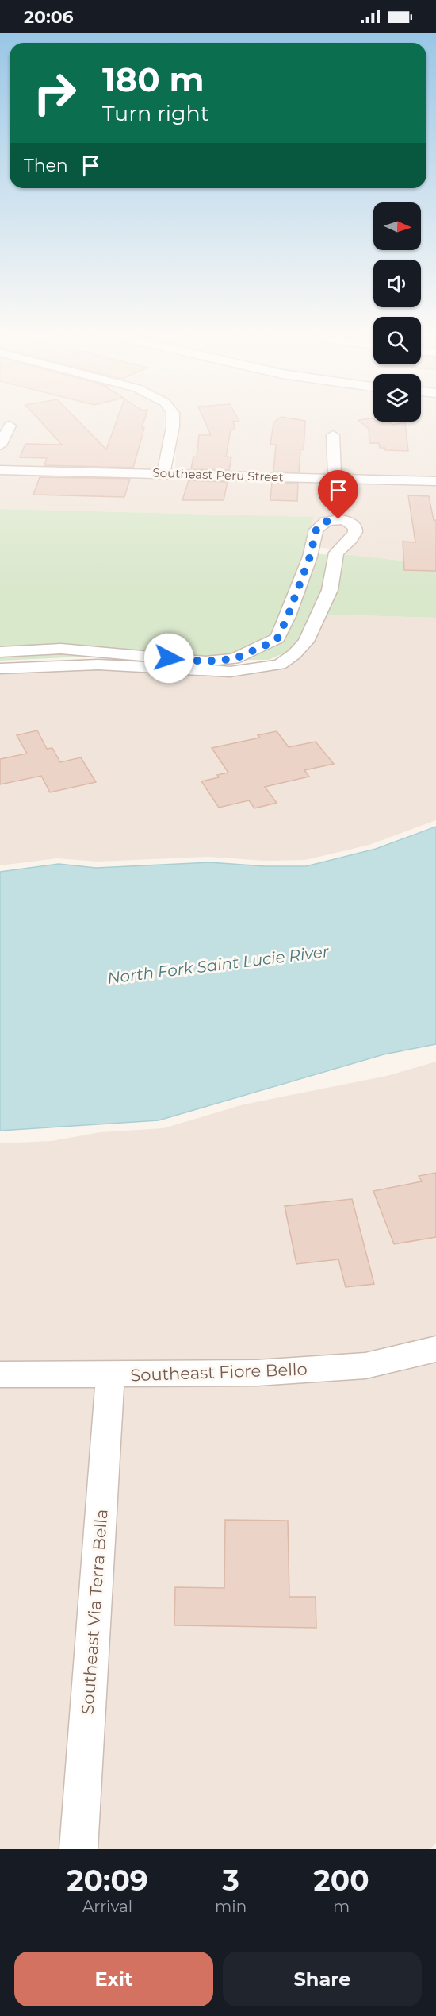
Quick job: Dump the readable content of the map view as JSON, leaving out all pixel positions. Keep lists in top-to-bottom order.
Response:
{
  "streets": {
    "street": ["Southeast Peru Street", "Southeast Fiore Bello", "Southeast Via Terra Bella"]
  },
  "crossings": [
    ["Southeast Fiore Bello", "Southeast Via Terra Bella"]
  ],
  "water": ["North Fork Saint Lucie River"],
  "north": "right",
  "page": {
    "status": "20:06",
    "turn": ["180 m", "Turn right"],
    "then": "Then",
    "eta": [
      "20:09",
      "Arrival",
      "3",
      "min",
      "200",
      "m"
    ],
    "buttons": ["Exit", "Share"]
  }
}
